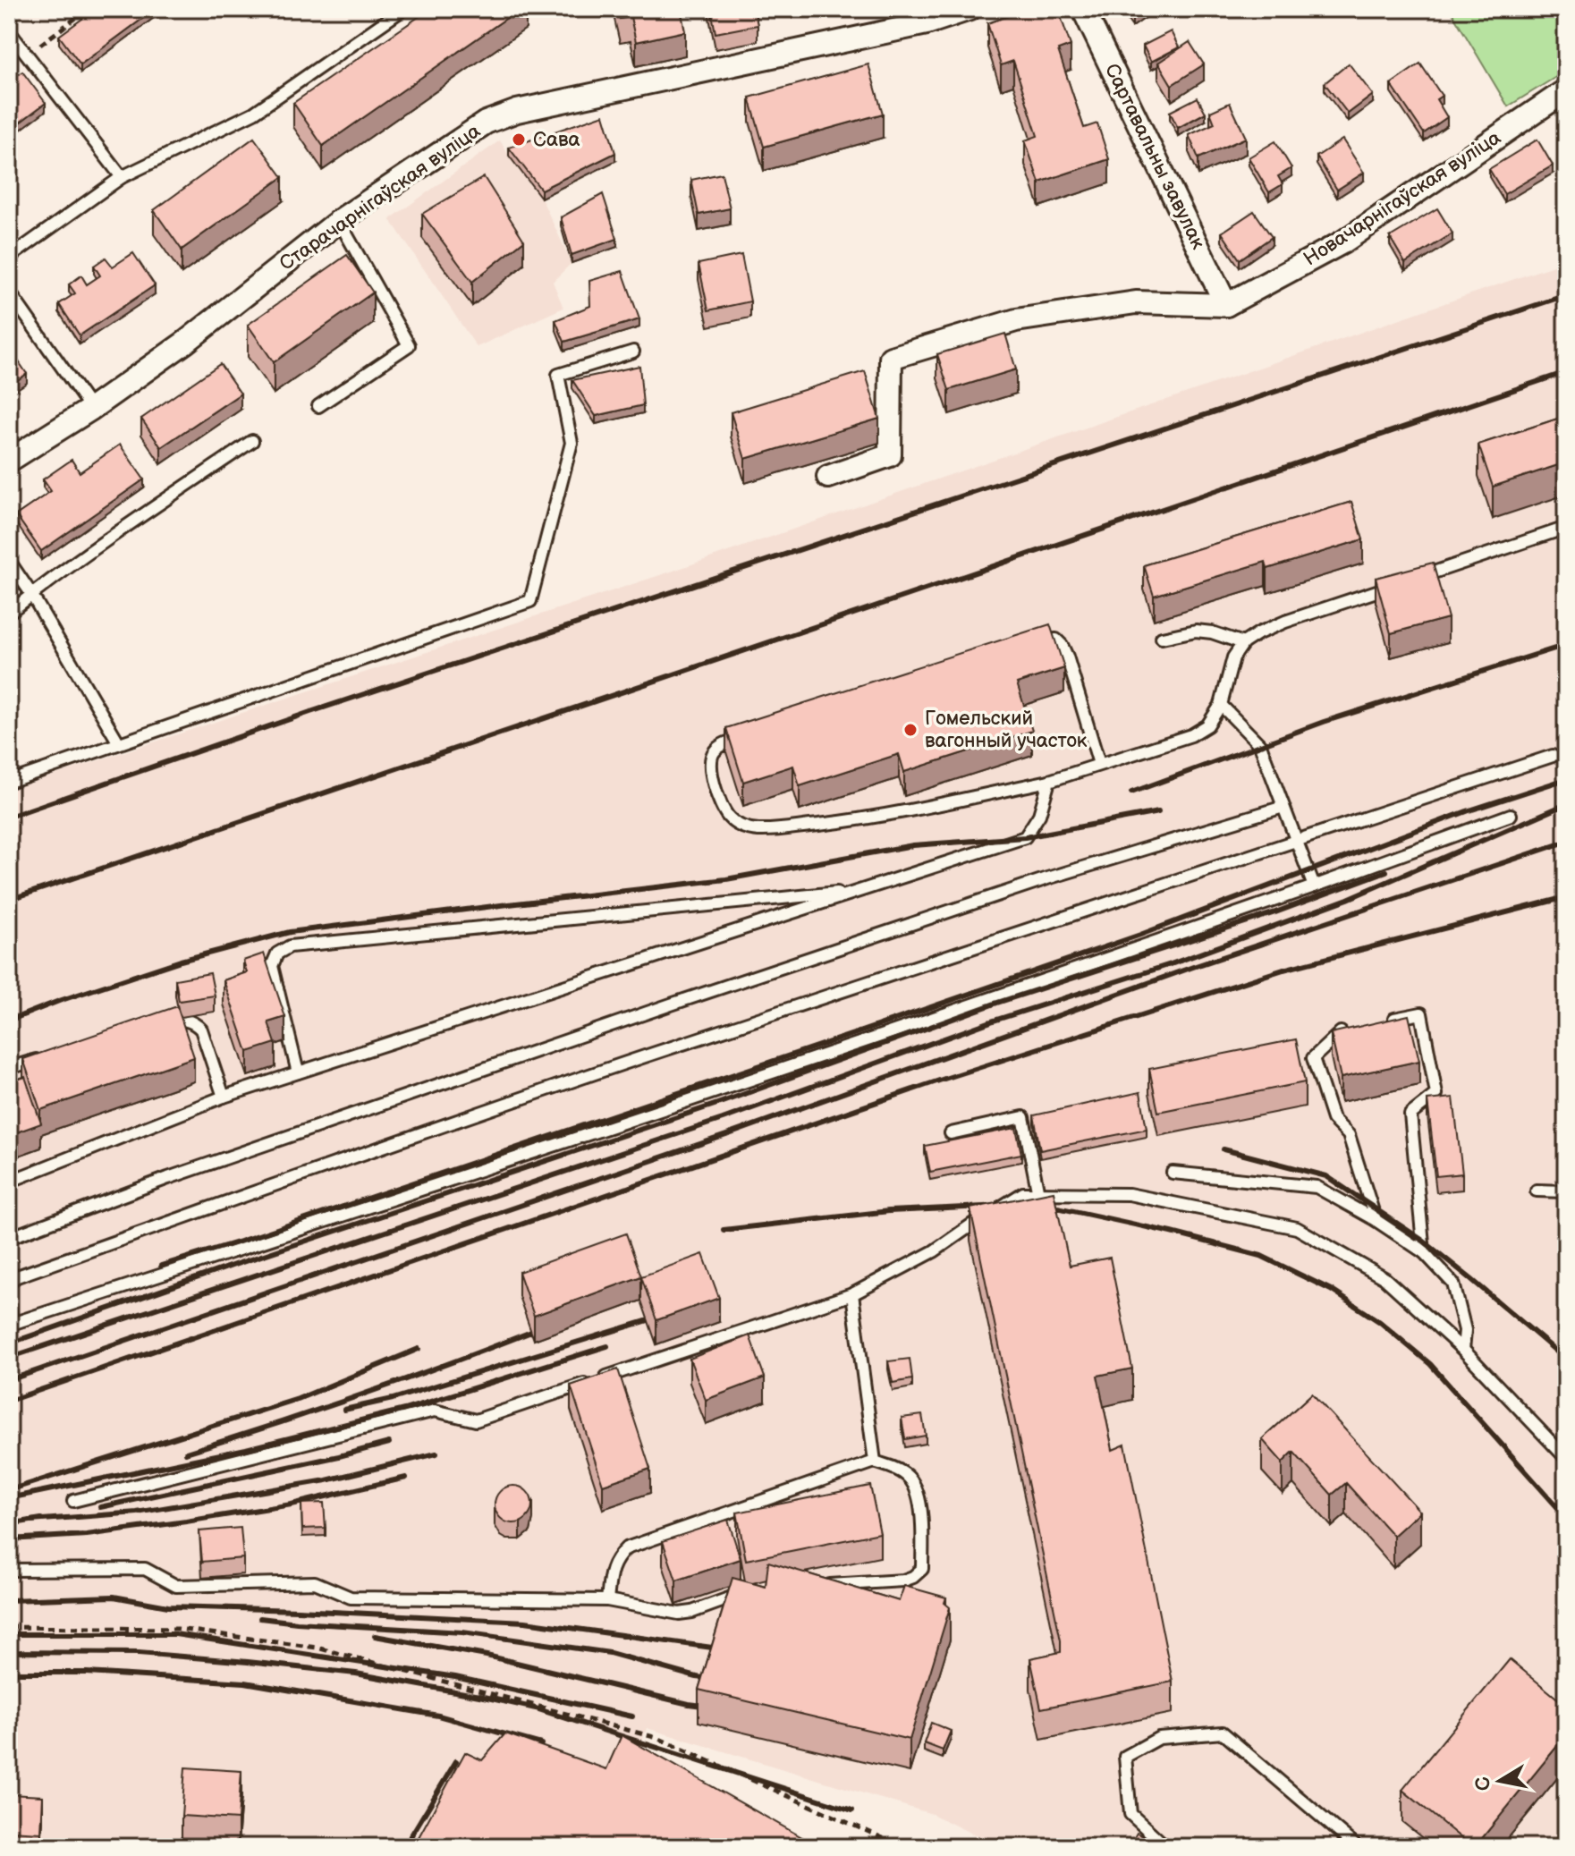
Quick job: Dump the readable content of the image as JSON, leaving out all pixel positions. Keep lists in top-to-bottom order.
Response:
{
  "streets": {
    "street": ["Сартавальны завулак", "Старачарнігаўская вуліца", "Новачарнігаўская вуліца"]
  },
  "crossings": [
    ["Сартавальны завулак", "Новачарнігаўская вуліца"]
  ],
  "places": ["Сава", "Гомельский вагонный участок"],
  "north": "left"
}
